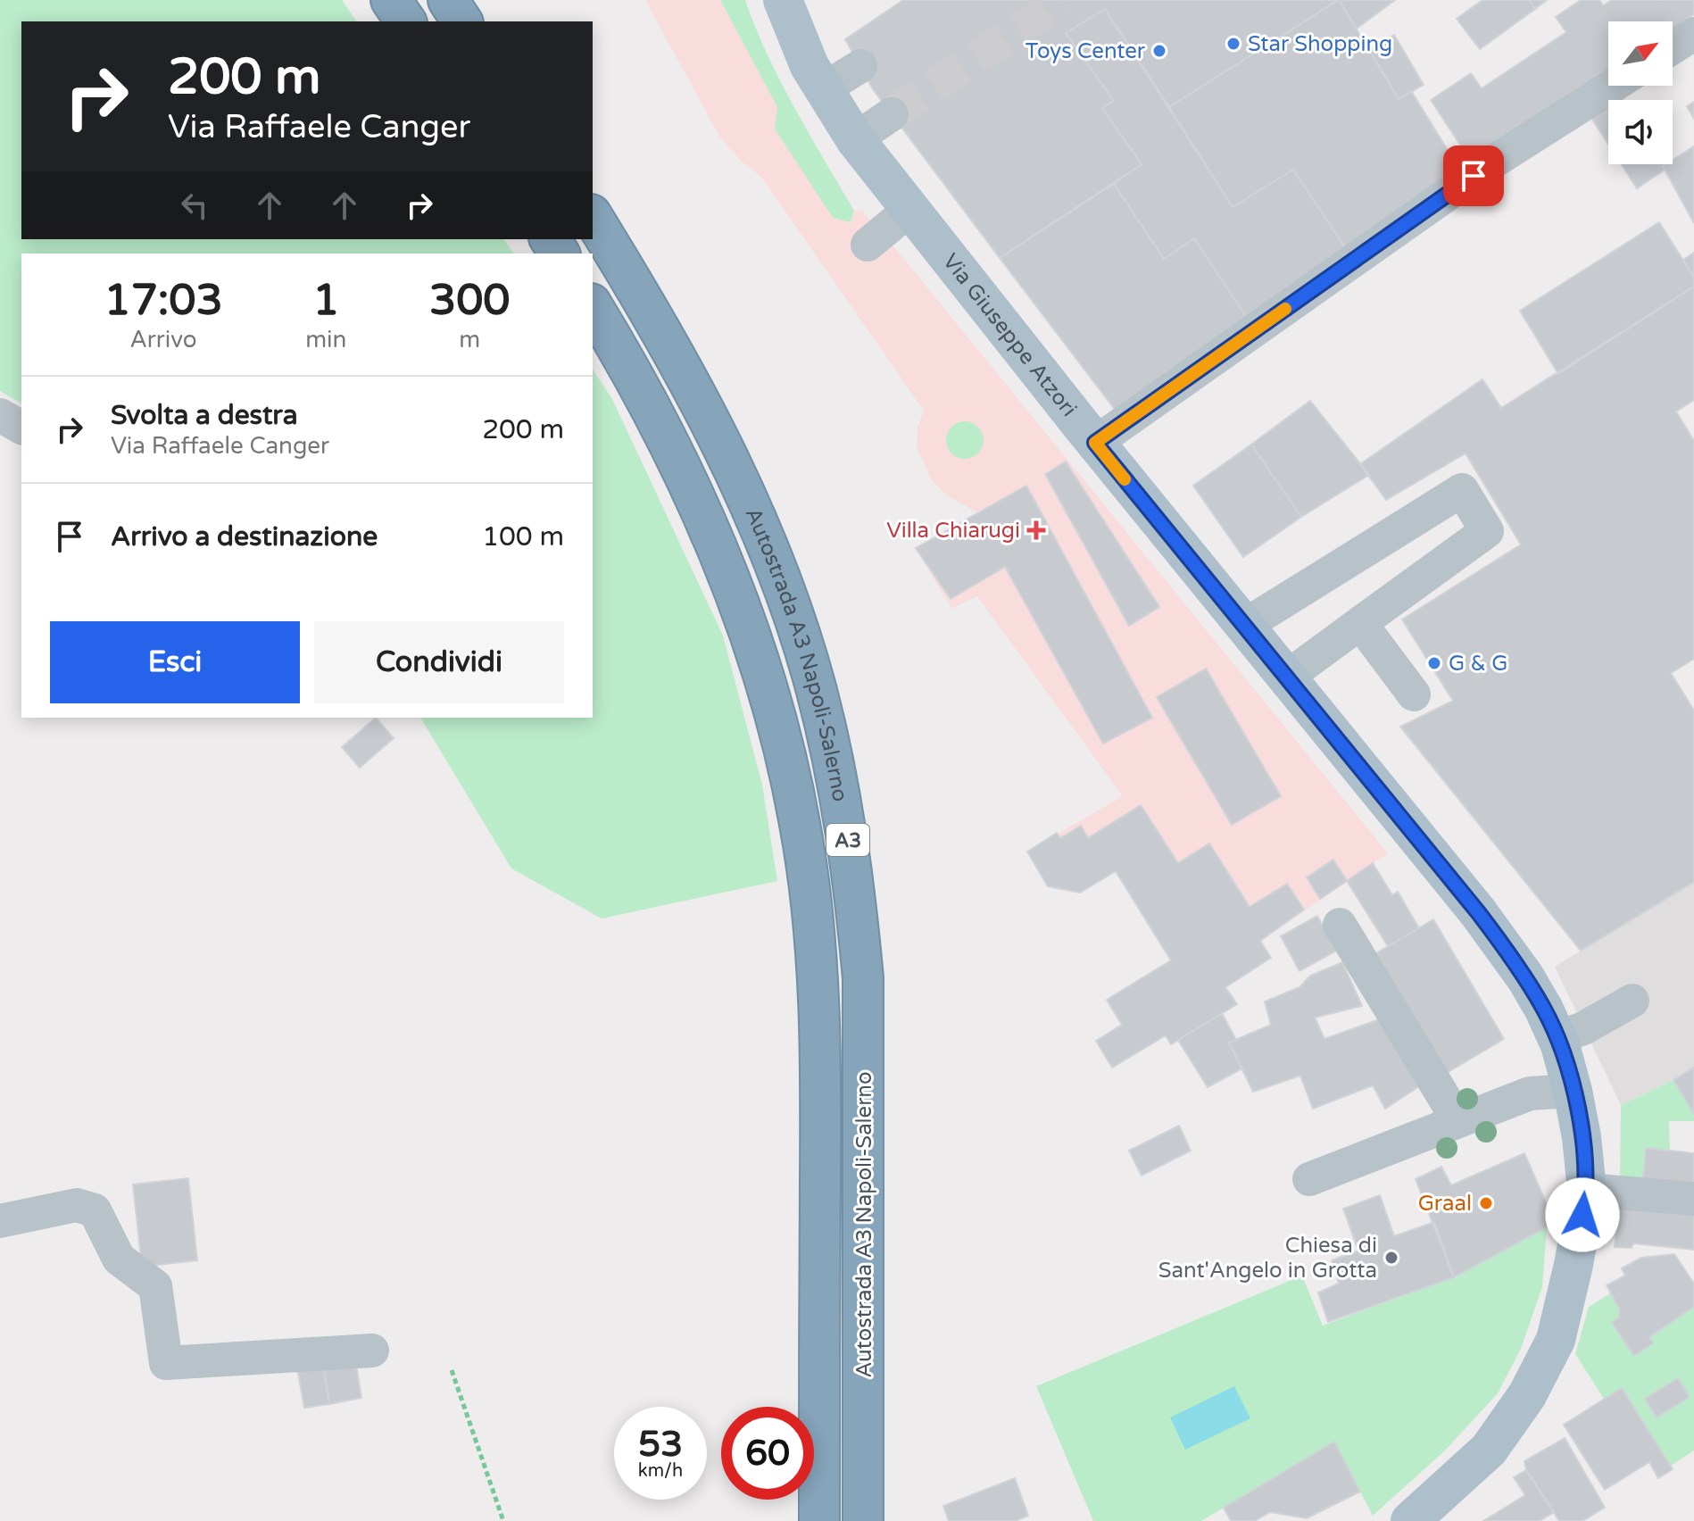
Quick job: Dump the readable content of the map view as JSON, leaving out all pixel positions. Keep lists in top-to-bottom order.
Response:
{
  "streets": {
    "highway": ["Autostrada A3 Napoli-Salerno", "A3"],
    "main road": ["Via Giuseppe Atzori"]
  },
  "places": {
    "other": [
      "Star Shopping",
      "Toys Center",
      "G & G",
      "Graal",
      "Chiesa di Sant'Angelo in Grotta"
    ],
    "health": ["Villa Chiarugi"]
  },
  "north": "top right",
  "page": {
    "turn": ["200 m", "Via Raffaele Canger"],
    "eta": [
      "17:03",
      "Arrivo",
      "1",
      "min",
      "300",
      "m"
    ],
    "list": [
      {
        "name": "Svolta a destra",
        "note": "Via Raffaele Canger",
        "value": "200 m"
      },
      {
        "name": "Arrivo a destinazione",
        "value": "100 m"
      }
    ],
    "buttons": ["Esci", "Condividi"],
    "speed": "53 km/h",
    "limit": "60"
  }
}
